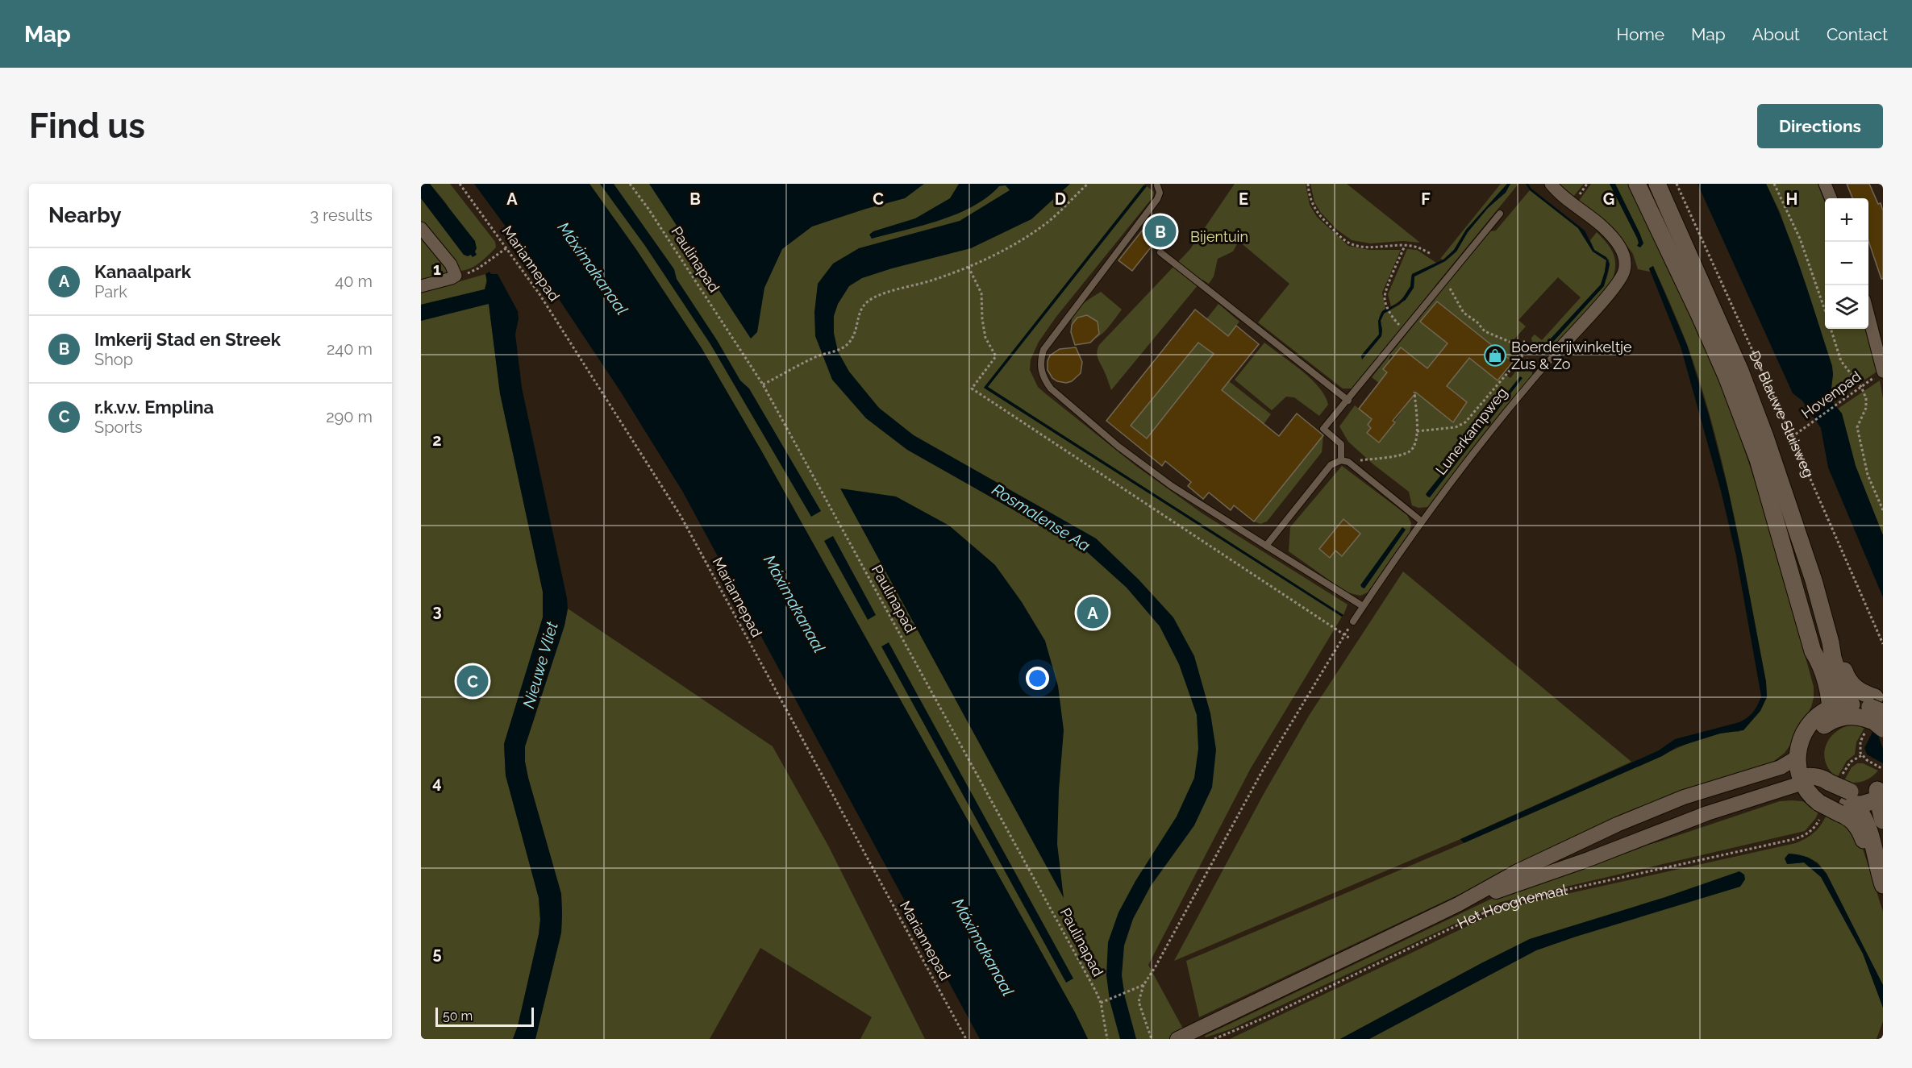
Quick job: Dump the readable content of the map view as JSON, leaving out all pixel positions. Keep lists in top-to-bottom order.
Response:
{
  "streets": {
    "main road": ["De Blauwe Sluisweg"],
    "street": ["Lunerkampweg", "Het Hooghemaal"],
    "path": ["Paulinapad", "Mariannepad", "Hovenpad"]
  },
  "crossings": [
    ["Hovenpad", "De Blauwe Sluisweg"]
  ],
  "water": ["Máximakanaal", "Rosmalense Aa", "Nieuwe Vliet"],
  "parks": ["Bijentuin"],
  "places": {
    "shop": ["Boerderijwinkeltje Zus & Zo"]
  },
  "scale_bar": "50 m",
  "page": {
    "header": "Map",
    "nav": [
      "Home",
      "Map",
      "About",
      "Contact"
    ],
    "buttons": "Directions",
    "title": "Find us",
    "heading": ["Nearby", "3 results"],
    "map_buttons": ["+", "−"],
    "pins": ["B", "A", "C"],
    "list": [
      {
        "mark": "A",
        "name": "Kanaalpark",
        "note": "Park",
        "value": "40 m"
      },
      {
        "mark": "B",
        "name": "Imkerij Stad en Streek",
        "note": "Shop",
        "value": "240 m"
      },
      {
        "mark": "C",
        "name": "r.k.v.v. Emplina",
        "note": "Sports",
        "value": "290 m"
      }
    ],
    "scale": "50 m"
  },
  "grid": {
    "columns": [
      "A",
      "B",
      "C",
      "D",
      "E",
      "F",
      "G",
      "H"
    ],
    "rows": [
      "1",
      "2",
      "3",
      "4",
      "5"
    ]
  }
}
